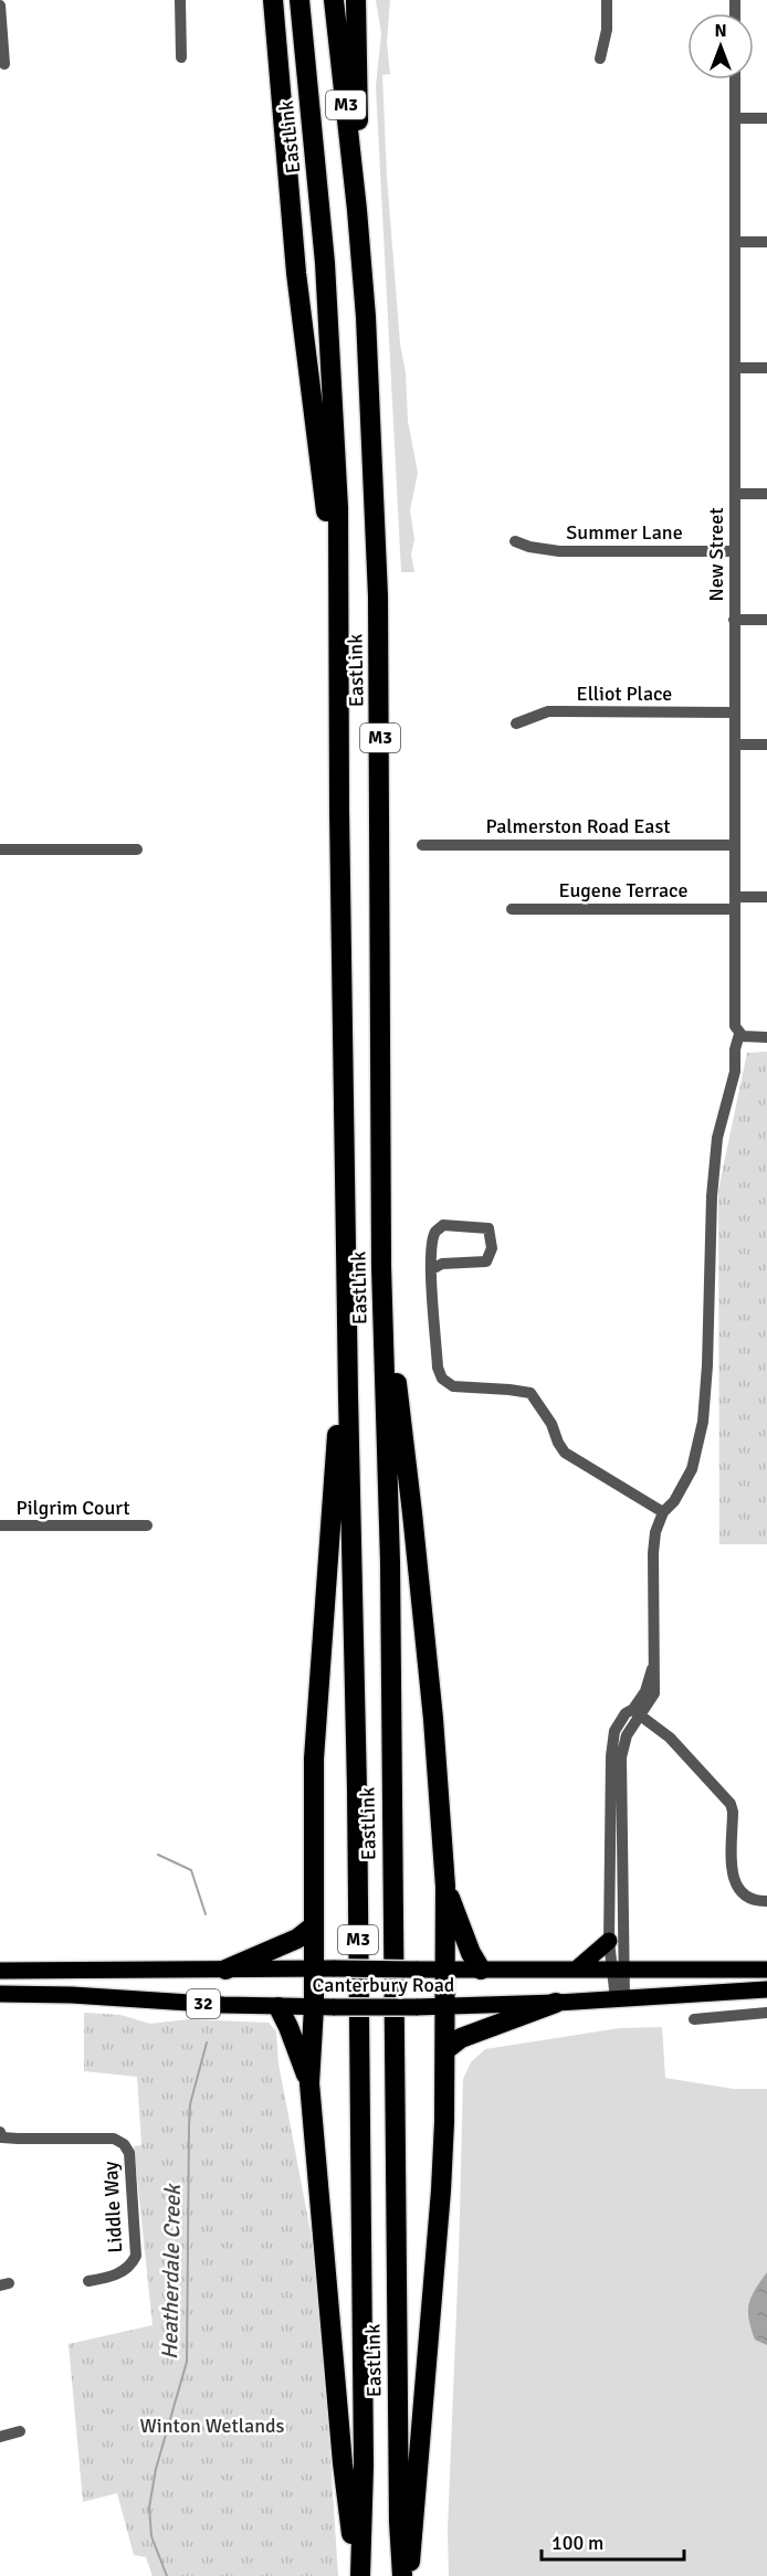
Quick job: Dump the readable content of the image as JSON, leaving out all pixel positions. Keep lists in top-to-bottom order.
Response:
{
  "streets": {
    "highway": ["M3", "EastLink"],
    "main road": ["Canterbury Road", "32"],
    "street": [
      "Summer Lane",
      "New Street",
      "Elliot Place",
      "Palmerston Road East",
      "Eugene Terrace",
      "Pilgrim Court",
      "Liddle Way"
    ]
  },
  "crossings": [
    ["Summer Lane", "New Street"],
    ["New Street", "Elliot Place"],
    ["New Street", "Palmerston Road East"],
    ["New Street", "Eugene Terrace"]
  ],
  "water": ["Heatherdale Creek"],
  "parks": ["Winton Wetlands"],
  "scale_bar": "100 m",
  "north": "top"
}
